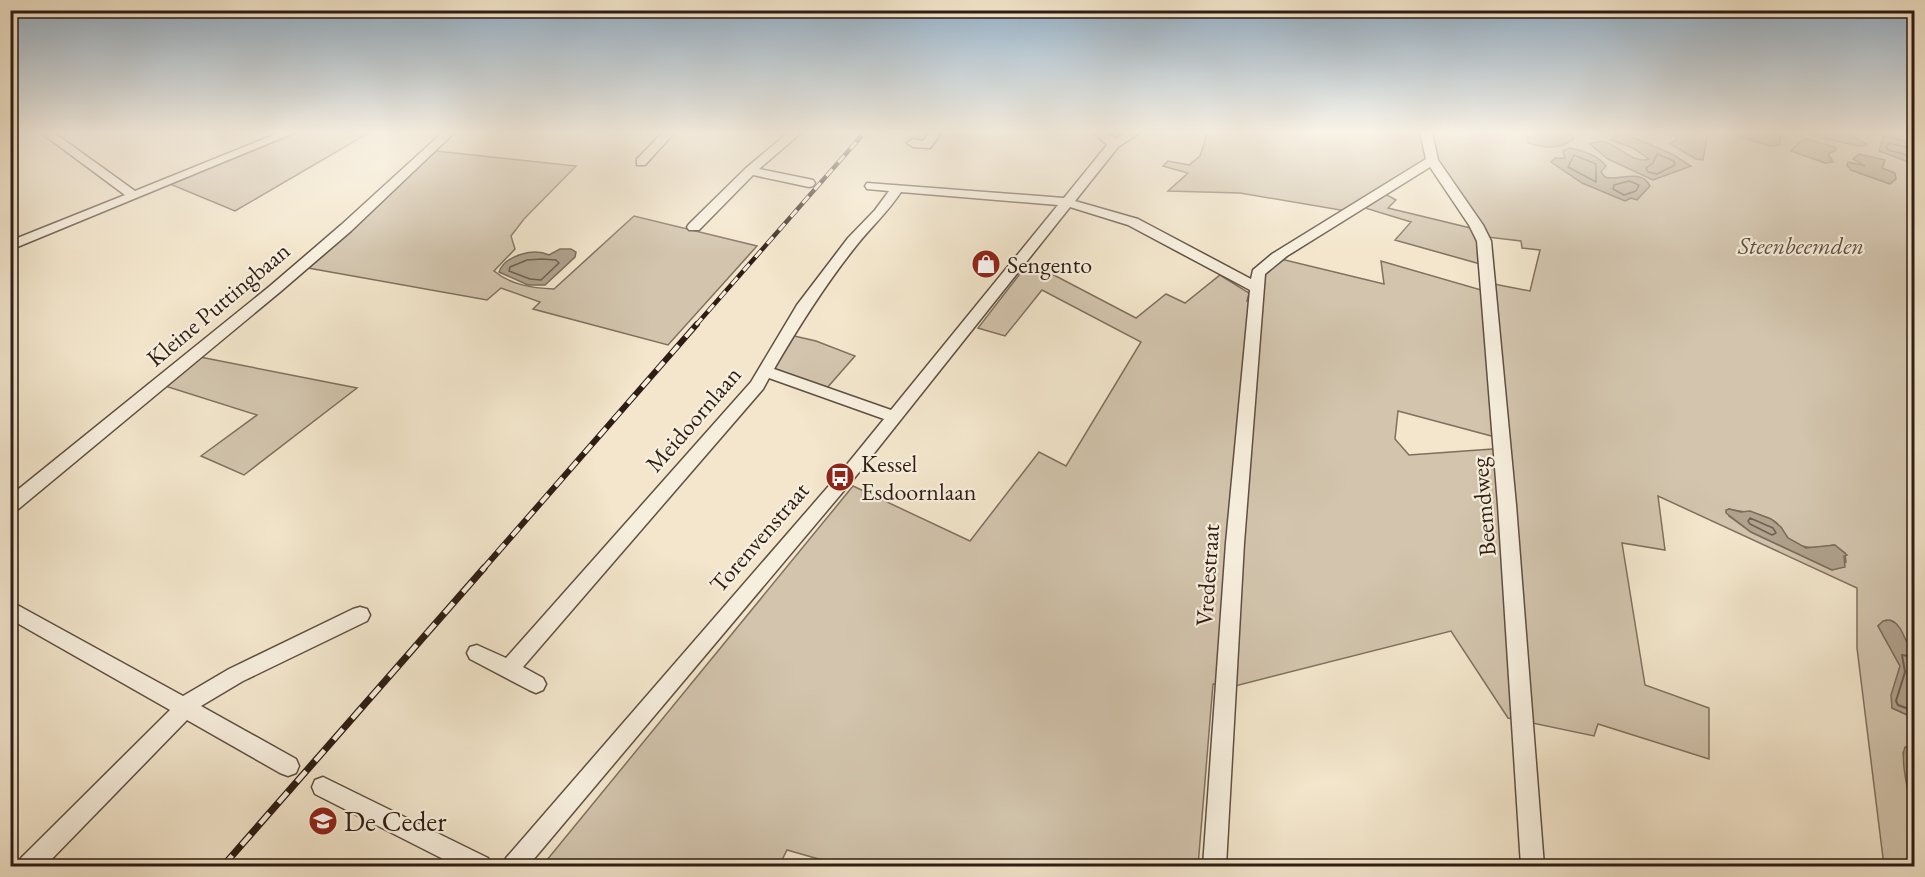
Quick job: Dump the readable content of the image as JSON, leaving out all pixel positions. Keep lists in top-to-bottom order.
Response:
{
  "streets": {
    "street": [
      "Kleine Puttingbaan",
      "Meidoornlaan",
      "Beemdweg",
      "Torenvenstraat",
      "Vredestraat"
    ]
  },
  "parks": ["Steenbeemden"],
  "places": {
    "shop": ["Sengento"],
    "bus stop": ["Kessel Esdoornlaan"],
    "school or university": ["De Ceder"]
  }
}
